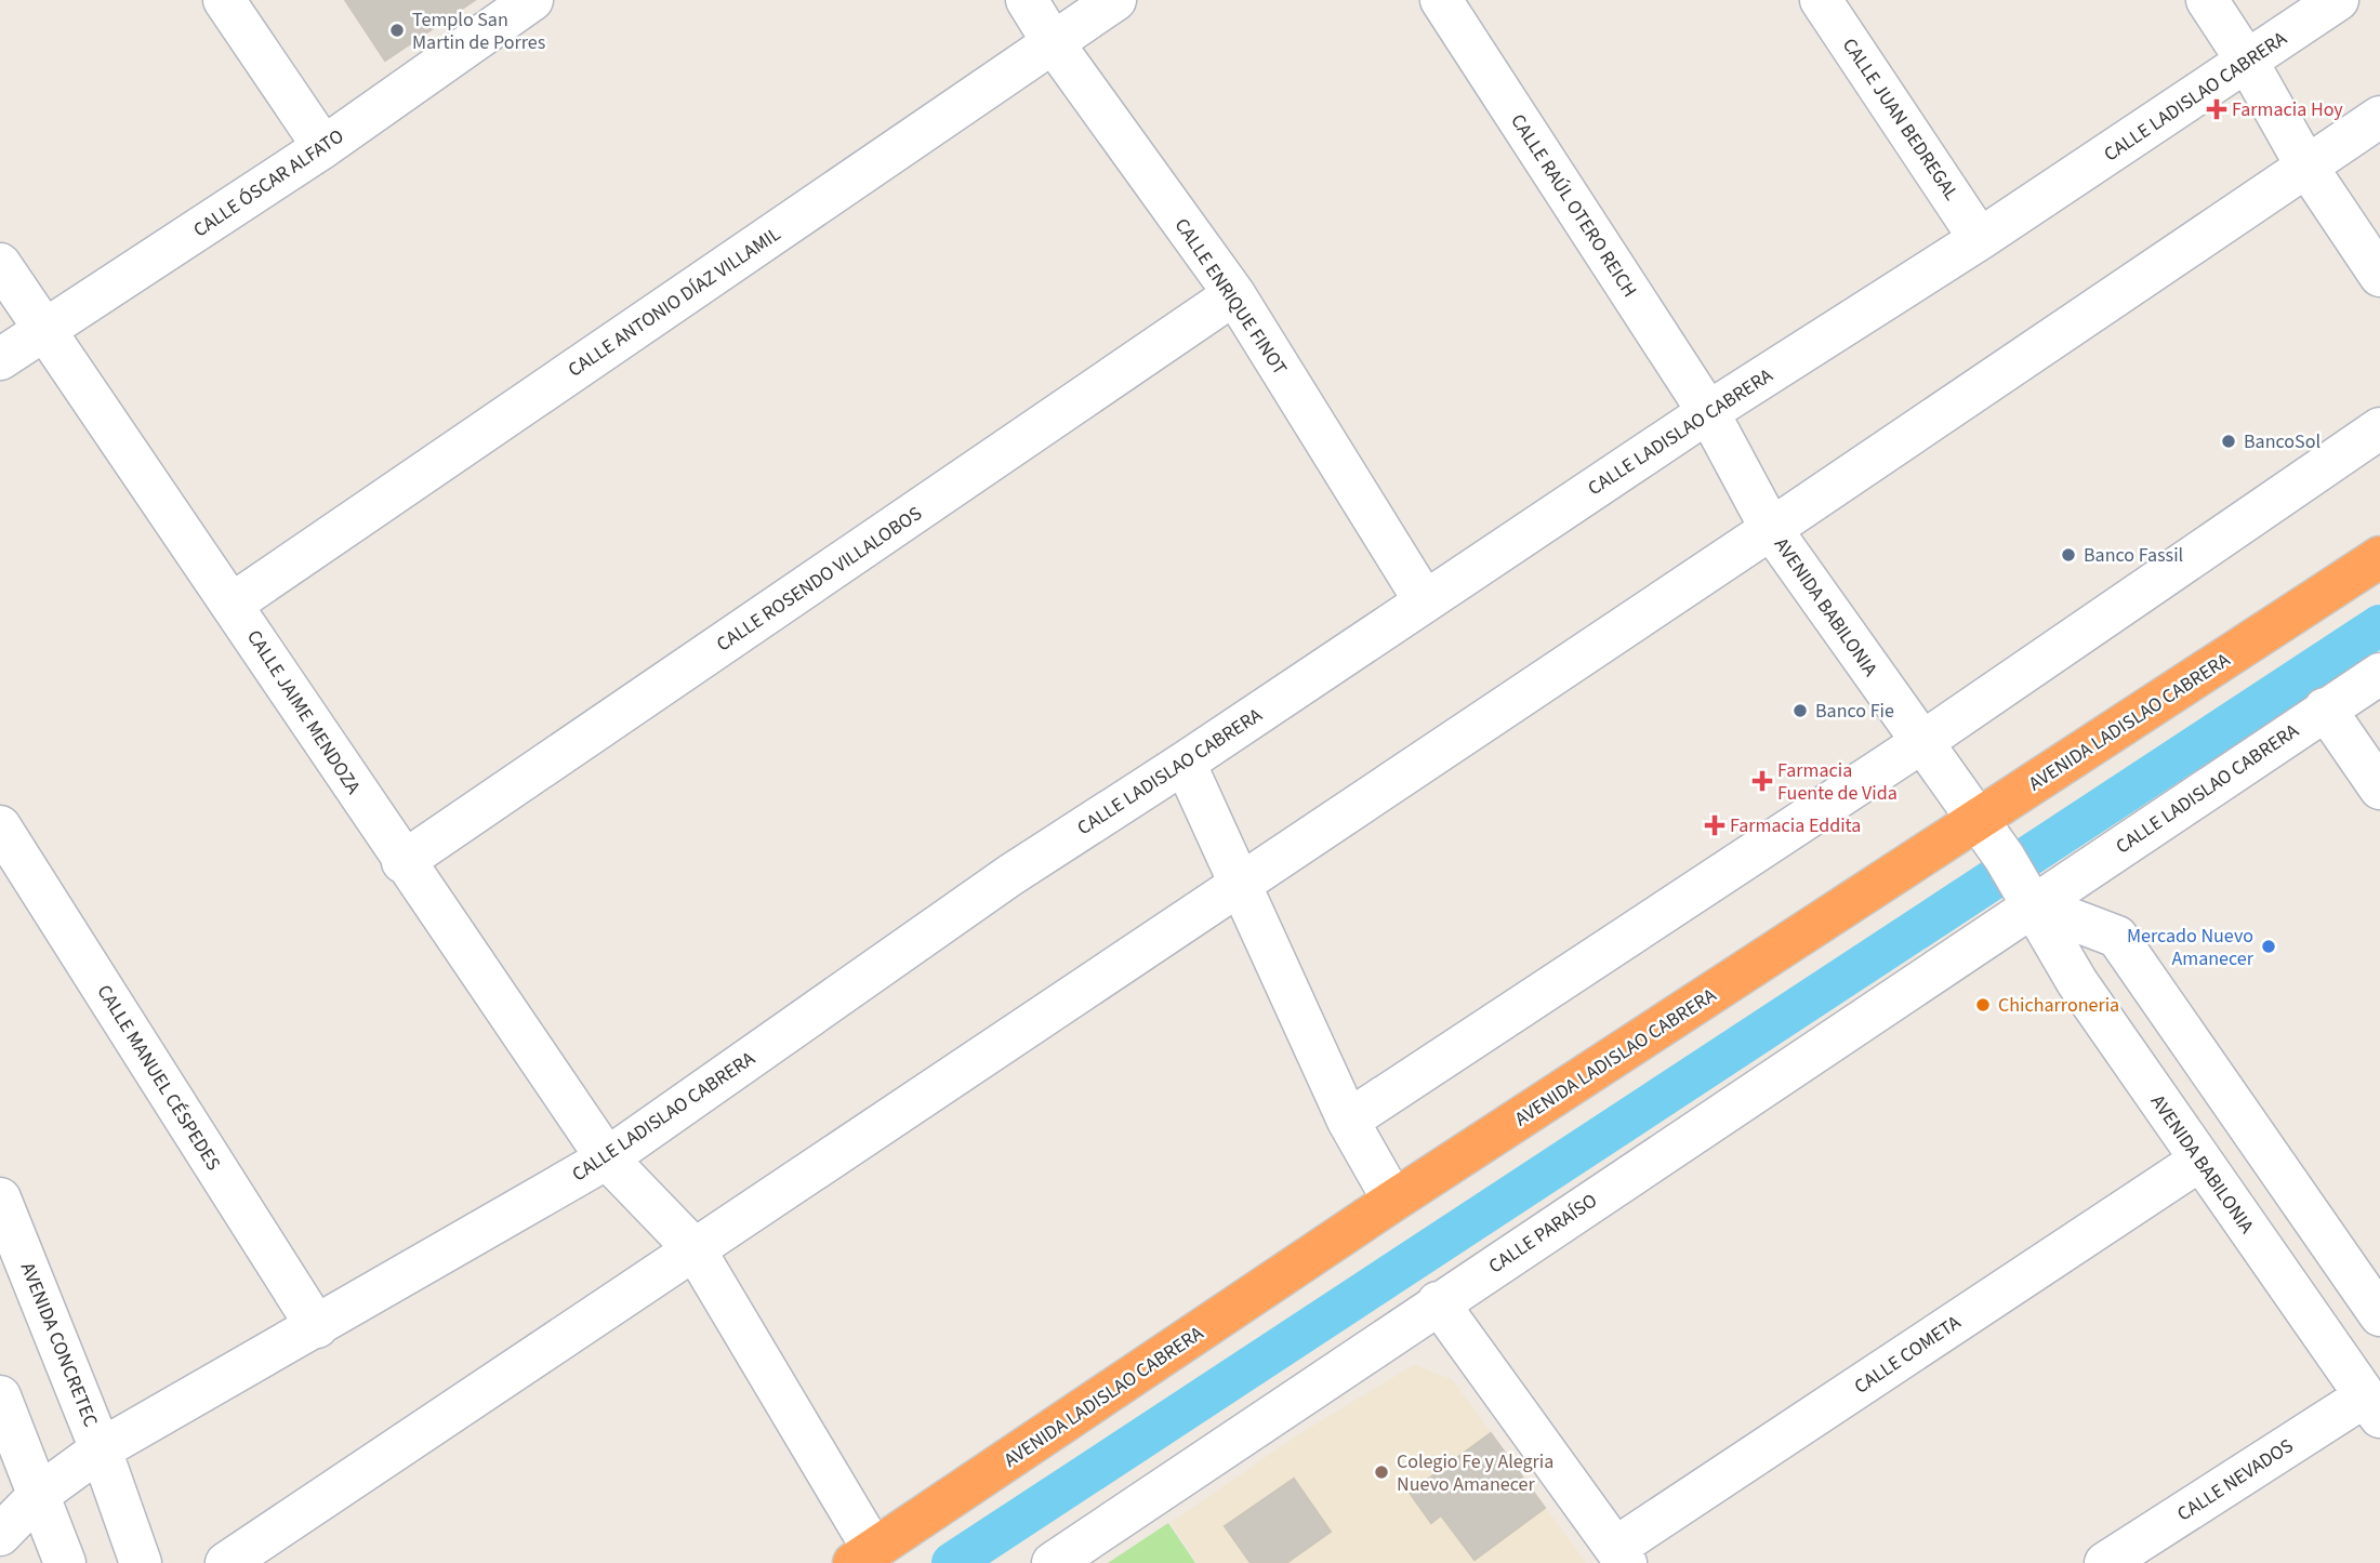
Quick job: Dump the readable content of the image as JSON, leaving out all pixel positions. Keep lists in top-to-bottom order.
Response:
{
  "streets": {
    "highway": ["AVENIDA LADISLAO CABRERA"],
    "street": [
      "CALLE LADISLAO CABRERA",
      "CALLE JUAN BEDREGAL",
      "CALLE ÓSCAR ALFATO",
      "CALLE RAÚL OTERO REICH",
      "CALLE ENRIQUE FINOT",
      "CALLE ANTONIO DÍAZ VILLAMIL",
      "CALLE ROSENDO VILLALOBOS",
      "AVENIDA BABILONIA",
      "CALLE JAIME MENDOZA",
      "CALLE MANUEL CÉSPEDES",
      "CALLE PARAÍSO",
      "AVENIDA CONCRETEC",
      "CALLE COMETA",
      "CALLE NEVADOS"
    ]
  },
  "crossings": [
    ["CALLE LADISLAO CABRERA", "CALLE JUAN BEDREGAL"],
    ["CALLE LADISLAO CABRERA", "CALLE RAÚL OTERO REICH"],
    ["CALLE LADISLAO CABRERA", "CALLE ENRIQUE FINOT"],
    ["CALLE LADISLAO CABRERA", "AVENIDA BABILONIA"],
    ["CALLE LADISLAO CABRERA", "CALLE JAIME MENDOZA"],
    ["CALLE LADISLAO CABRERA", "CALLE MANUEL CÉSPEDES"],
    ["CALLE LADISLAO CABRERA", "CALLE PARAÍSO"],
    ["CALLE LADISLAO CABRERA", "AVENIDA CONCRETEC"],
    ["CALLE ÓSCAR ALFATO", "CALLE JAIME MENDOZA"],
    ["CALLE RAÚL OTERO REICH", "AVENIDA BABILONIA"],
    ["CALLE ENRIQUE FINOT", "CALLE ANTONIO DÍAZ VILLAMIL"],
    ["CALLE ENRIQUE FINOT", "CALLE ROSENDO VILLALOBOS"],
    ["CALLE ANTONIO DÍAZ VILLAMIL", "CALLE JAIME MENDOZA"],
    ["CALLE ROSENDO VILLALOBOS", "CALLE JAIME MENDOZA"],
    ["AVENIDA BABILONIA", "AVENIDA LADISLAO CABRERA"],
    ["AVENIDA BABILONIA", "CALLE PARAÍSO"],
    ["AVENIDA BABILONIA", "CALLE COMETA"],
    ["AVENIDA BABILONIA", "CALLE NEVADOS"],
    ["CALLE JAIME MENDOZA", "AVENIDA LADISLAO CABRERA"]
  ],
  "places": {
    "other": [
      "Templo San Martin de Porres",
      "BancoSol",
      "Banco Fassil",
      "Banco Fie",
      "Mercado Nuevo Amanecer",
      "Chicharroneria",
      "Colegio Fe y Alegria Nuevo Amanecer"
    ],
    "health": ["Farmacia Hoy", "Farmacia Fuente de Vida", "Farmacia Eddita"]
  }
}
